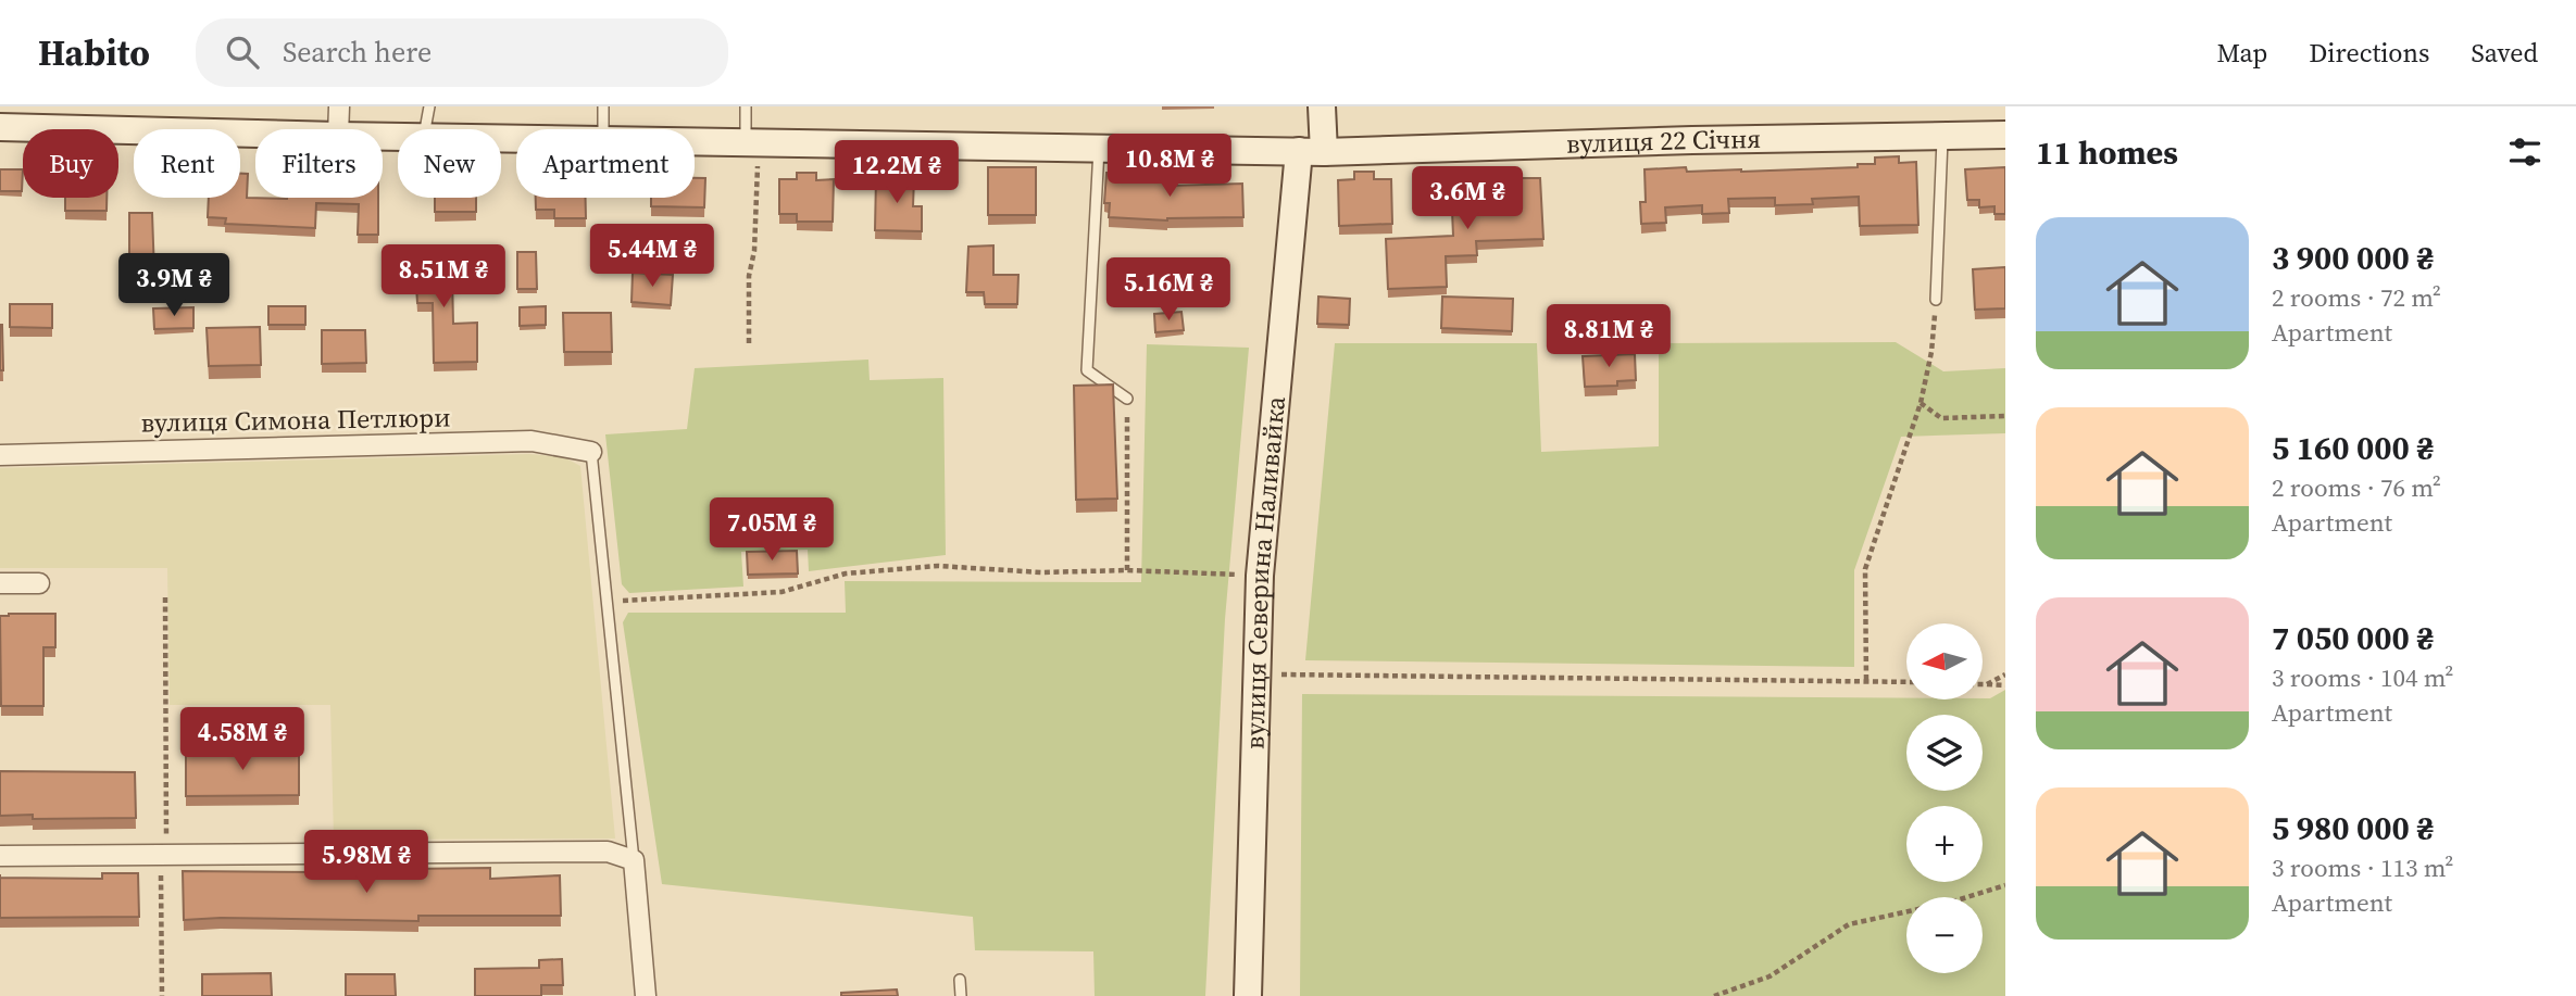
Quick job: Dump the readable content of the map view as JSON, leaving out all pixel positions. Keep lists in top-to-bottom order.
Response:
{
  "streets": {
    "street": ["вулиця 22 Січня", "вулиця Симона Петлюри", "вулиця Северина Наливайка"]
  },
  "crossings": [
    ["вулиця 22 Січня", "вулиця Северина Наливайка"]
  ],
  "north": "left",
  "page": {
    "header": "Habito",
    "search": "Search here",
    "nav": ["Map", "Directions", "Saved"],
    "heading": "11 homes",
    "chip": [
      "Buy",
      "Rent",
      "Filters",
      "New",
      "Apartment"
    ],
    "price": [
      "10.8M ₴",
      "12.2M ₴",
      "3.6M ₴",
      "5.44M ₴",
      "8.51M ₴",
      "3.9M ₴",
      "5.16M ₴",
      "8.81M ₴",
      "7.05M ₴",
      "4.58M ₴",
      "5.98M ₴"
    ],
    "list": [
      {
        "name": "3 900 000 ₴",
        "note": "2 rooms · 72 m² · Apartment"
      },
      {
        "name": "5 160 000 ₴",
        "note": "2 rooms · 76 m² · Apartment"
      },
      {
        "name": "7 050 000 ₴",
        "note": "3 rooms · 104 m² · Apartment"
      },
      {
        "name": "5 980 000 ₴",
        "note": "3 rooms · 113 m² · Apartment"
      }
    ],
    "map_buttons": ["+", "−"]
  }
}
